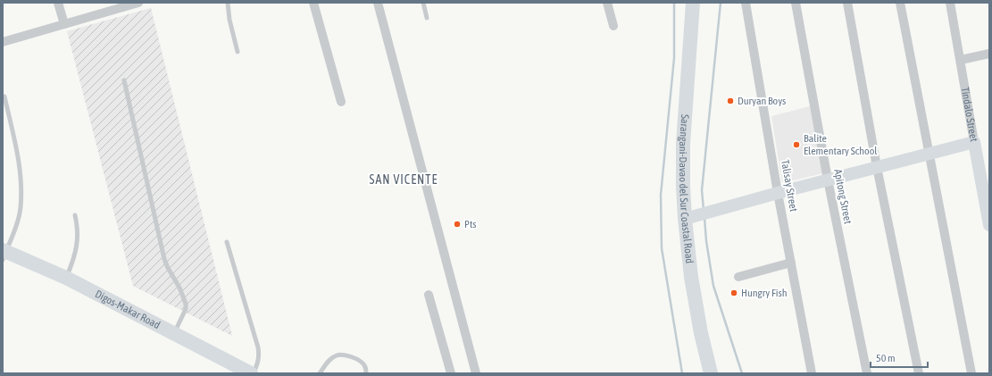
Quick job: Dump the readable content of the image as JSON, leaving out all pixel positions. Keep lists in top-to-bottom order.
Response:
{
  "streets": {
    "main road": ["Sarangani-Davao del Sur Coastal Road", "Digos-Makar Road"],
    "street": ["Tindalo Street", "Talisay Street", "Apitong Street"]
  },
  "districts": ["SAN VICENTE"],
  "places": [
    "Duryan Boys",
    "Balite Elementary School",
    "Pts",
    "Hungry Fish"
  ],
  "scale_bar": "50 m"
}
